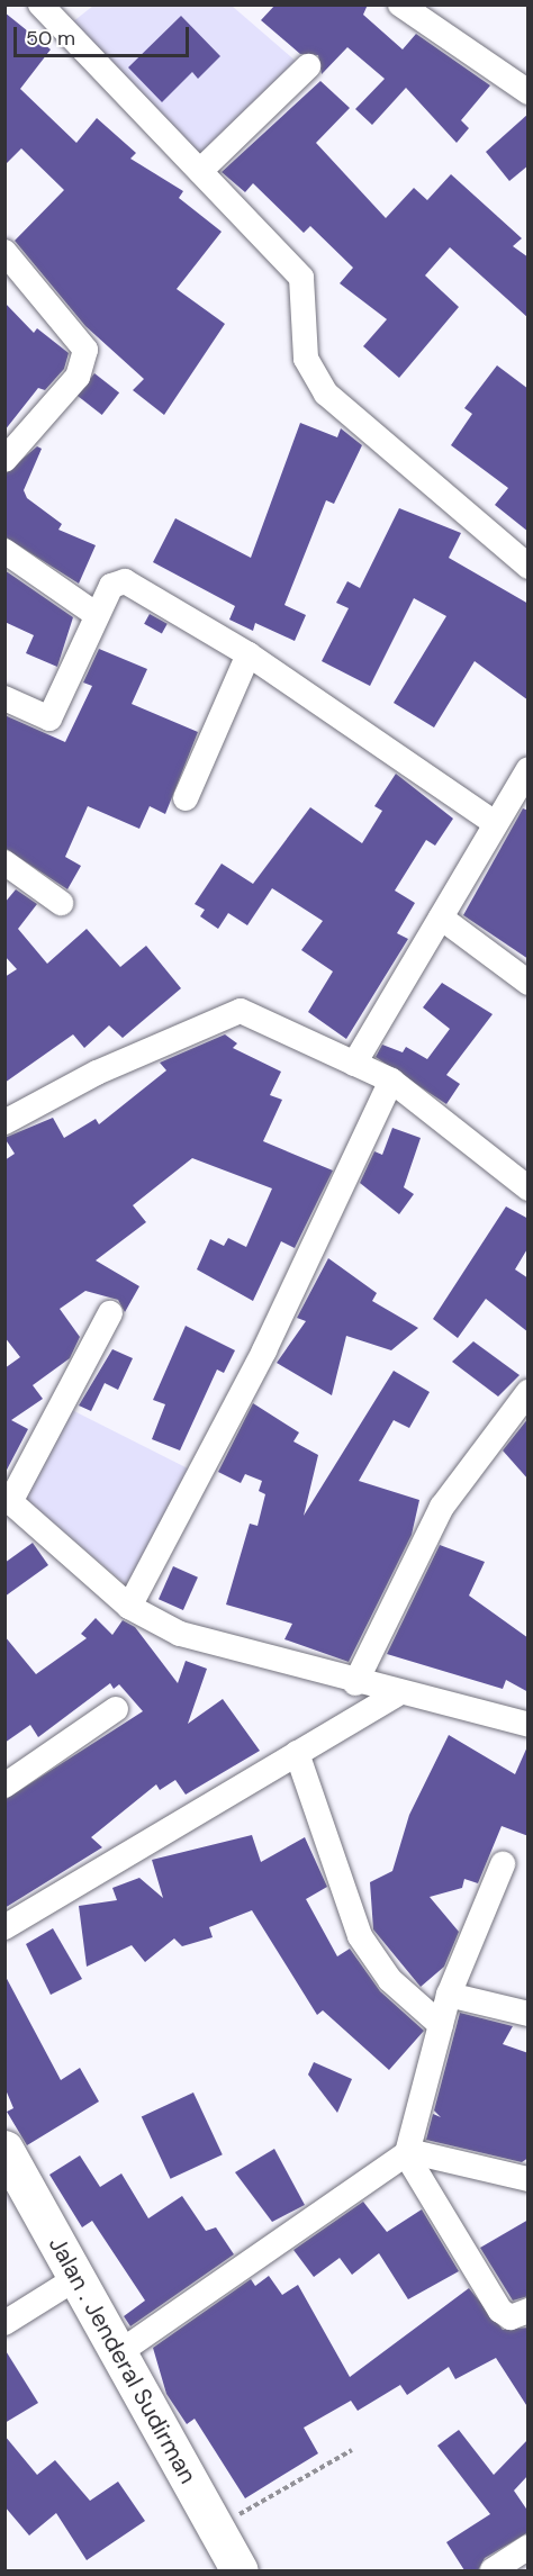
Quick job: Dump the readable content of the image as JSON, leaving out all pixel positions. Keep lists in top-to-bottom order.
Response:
{
  "streets": {
    "street": ["Jalan . Jenderal Sudirman"]
  },
  "scale_bar": "50 m"
}
